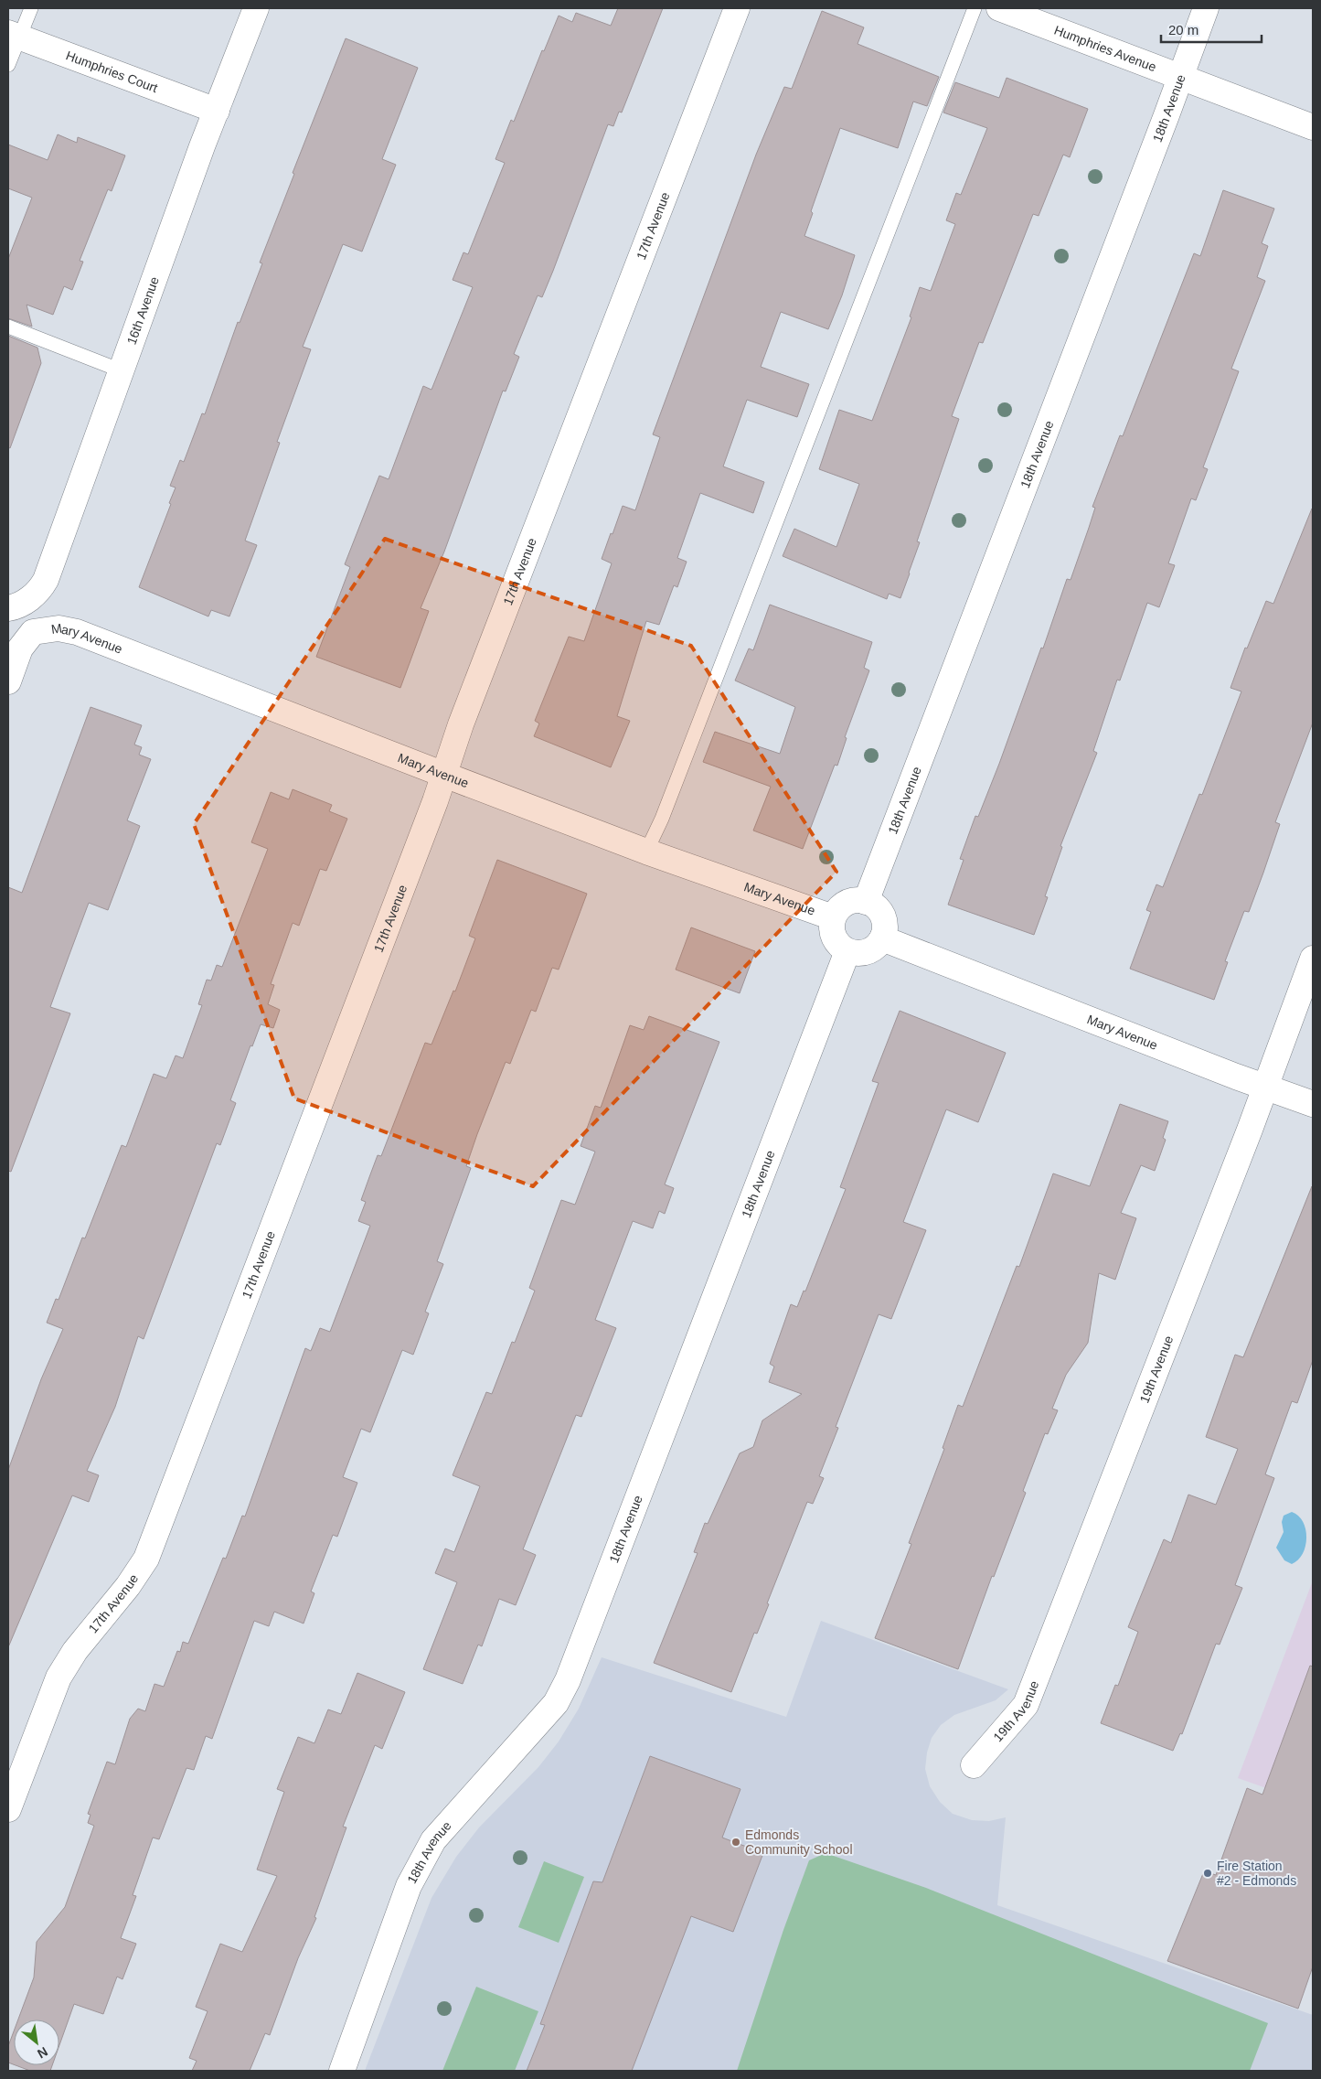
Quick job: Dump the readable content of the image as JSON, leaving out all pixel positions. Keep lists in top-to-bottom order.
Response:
{
  "streets": {
    "street": [
      "Humphries Avenue",
      "Humphries Court",
      "18th Avenue",
      "17th Avenue",
      "16th Avenue",
      "Mary Avenue",
      "19th Avenue"
    ]
  },
  "crossings": [
    ["Humphries Avenue", "18th Avenue"],
    ["Humphries Court", "16th Avenue"],
    ["18th Avenue", "Mary Avenue"],
    ["17th Avenue", "Mary Avenue"],
    ["Mary Avenue", "19th Avenue"]
  ],
  "places": ["Edmonds Community School", "Fire Station #2 - Edmonds"],
  "scale_bar": "20 m",
  "north": "bottom right"
}
